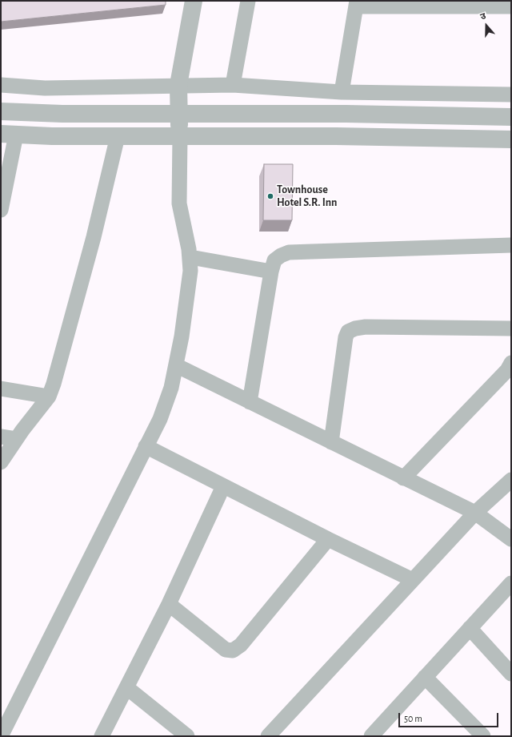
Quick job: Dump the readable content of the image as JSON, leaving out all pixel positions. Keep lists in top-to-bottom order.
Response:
{
  "places": ["Townhouse Hotel S.R. Inn"],
  "scale_bar": "50 m",
  "north": "top"
}
